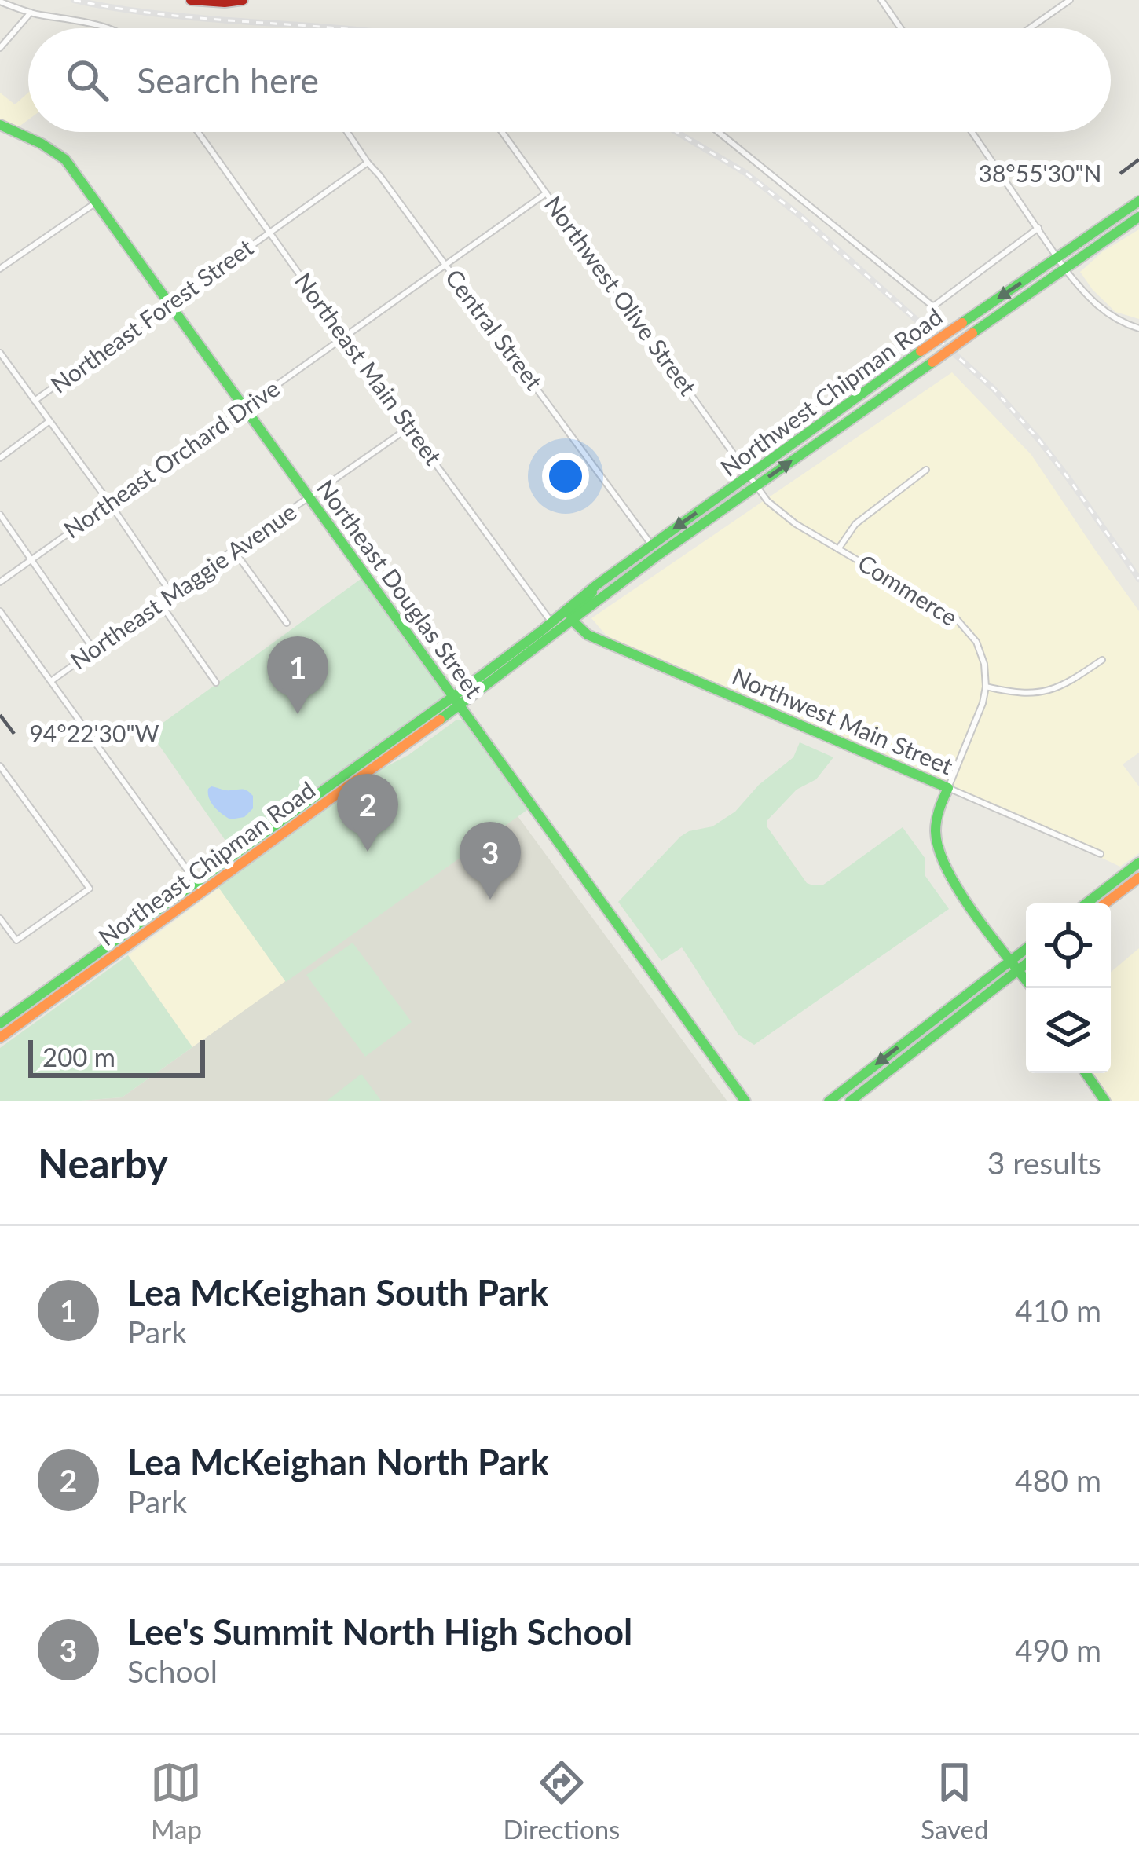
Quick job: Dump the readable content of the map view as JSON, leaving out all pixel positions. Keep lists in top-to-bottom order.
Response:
{
  "streets": {
    "main road": [
      "Northwest Chipman Road",
      "Northeast Douglas Street",
      "Northwest Main Street",
      "Northeast Chipman Road"
    ],
    "street": [
      "Northwest Olive Street",
      "Northeast Forest Street",
      "Central Street",
      "Northeast Main Street",
      "Northeast Orchard Drive",
      "Northeast Maggie Avenue",
      "Commerce"
    ]
  },
  "crossings": [
    ["Northwest Olive Street", "Northwest Chipman Road"],
    ["Northwest Olive Street", "Northeast Orchard Drive"],
    ["Northwest Olive Street", "Commerce"],
    ["Northeast Forest Street", "Central Street"],
    ["Northeast Forest Street", "Northeast Main Street"],
    ["Northeast Forest Street", "Northeast Douglas Street"],
    ["Central Street", "Northwest Chipman Road"],
    ["Central Street", "Northeast Orchard Drive"],
    ["Northeast Main Street", "Northwest Chipman Road"],
    ["Northeast Main Street", "Northeast Orchard Drive"],
    ["Northeast Main Street", "Northeast Maggie Avenue"],
    ["Northeast Main Street", "Northeast Chipman Road"],
    ["Northwest Chipman Road", "Commerce"],
    ["Northwest Chipman Road", "Northwest Main Street"],
    ["Northwest Chipman Road", "Northeast Chipman Road"],
    ["Northeast Orchard Drive", "Northeast Douglas Street"],
    ["Northeast Maggie Avenue", "Northeast Douglas Street"],
    ["Northeast Douglas Street", "Northeast Chipman Road"],
    ["Commerce", "Northwest Main Street"],
    ["Northwest Main Street", "Northeast Chipman Road"]
  ],
  "scale_bar": "200 m",
  "page": {
    "search": "Search here",
    "pins": ["1", "2", "3"],
    "scale": "200 m",
    "heading": ["Nearby", "3 results"],
    "list": [
      {
        "mark": "1",
        "name": "Lea McKeighan South Park",
        "note": "Park",
        "value": "410 m"
      },
      {
        "mark": "2",
        "name": "Lea McKeighan North Park",
        "note": "Park",
        "value": "480 m"
      },
      {
        "mark": "3",
        "name": "Lee's Summit North High School",
        "note": "School",
        "value": "490 m"
      }
    ],
    "nav": ["Map", "Directions", "Saved"]
  },
  "coordinates": ["38°55'30\"N", "94°22'30\"W"]
}
